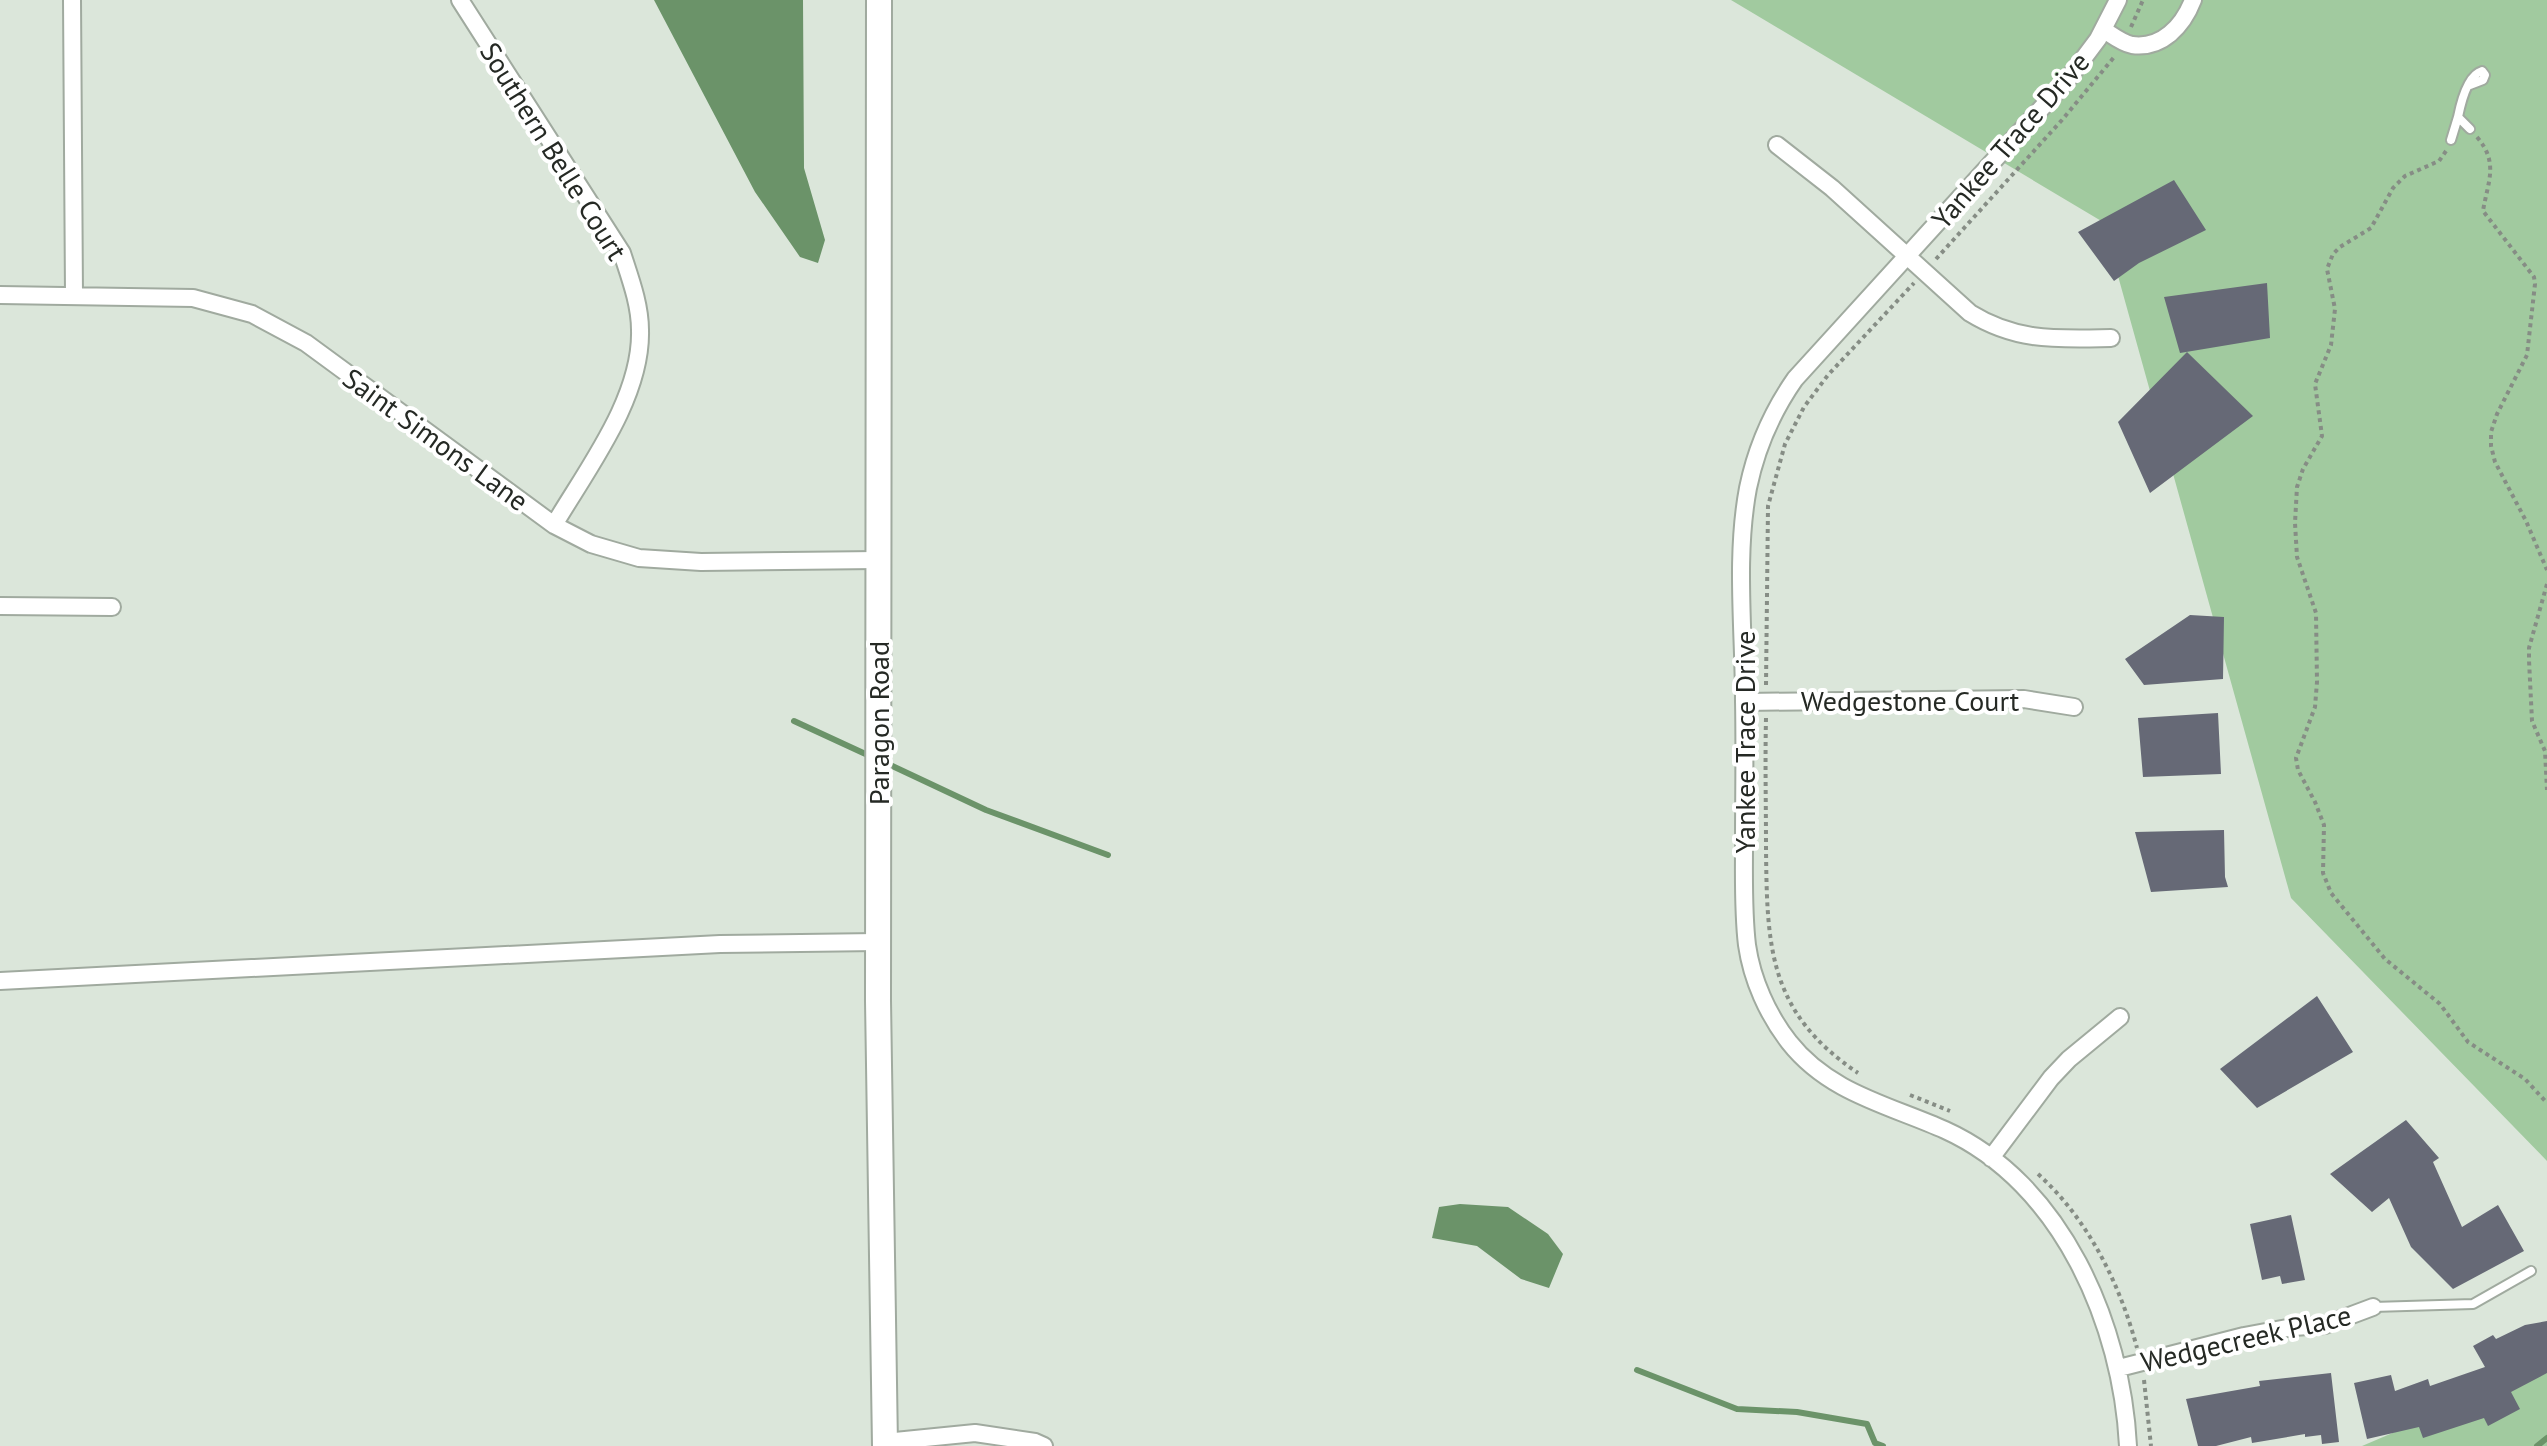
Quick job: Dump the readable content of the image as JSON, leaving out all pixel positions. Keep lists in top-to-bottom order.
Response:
{
  "streets": {
    "street": [
      "Yankee Trace Drive",
      "Southern Belle Court",
      "Saint Simons Lane",
      "Wedgestone Court",
      "Paragon Road",
      "Wedgecreek Place"
    ]
  },
  "crossings": [
    ["Yankee Trace Drive", "Wedgestone Court"],
    ["Yankee Trace Drive", "Wedgecreek Place"],
    ["Southern Belle Court", "Saint Simons Lane"],
    ["Saint Simons Lane", "Paragon Road"]
  ]
}
